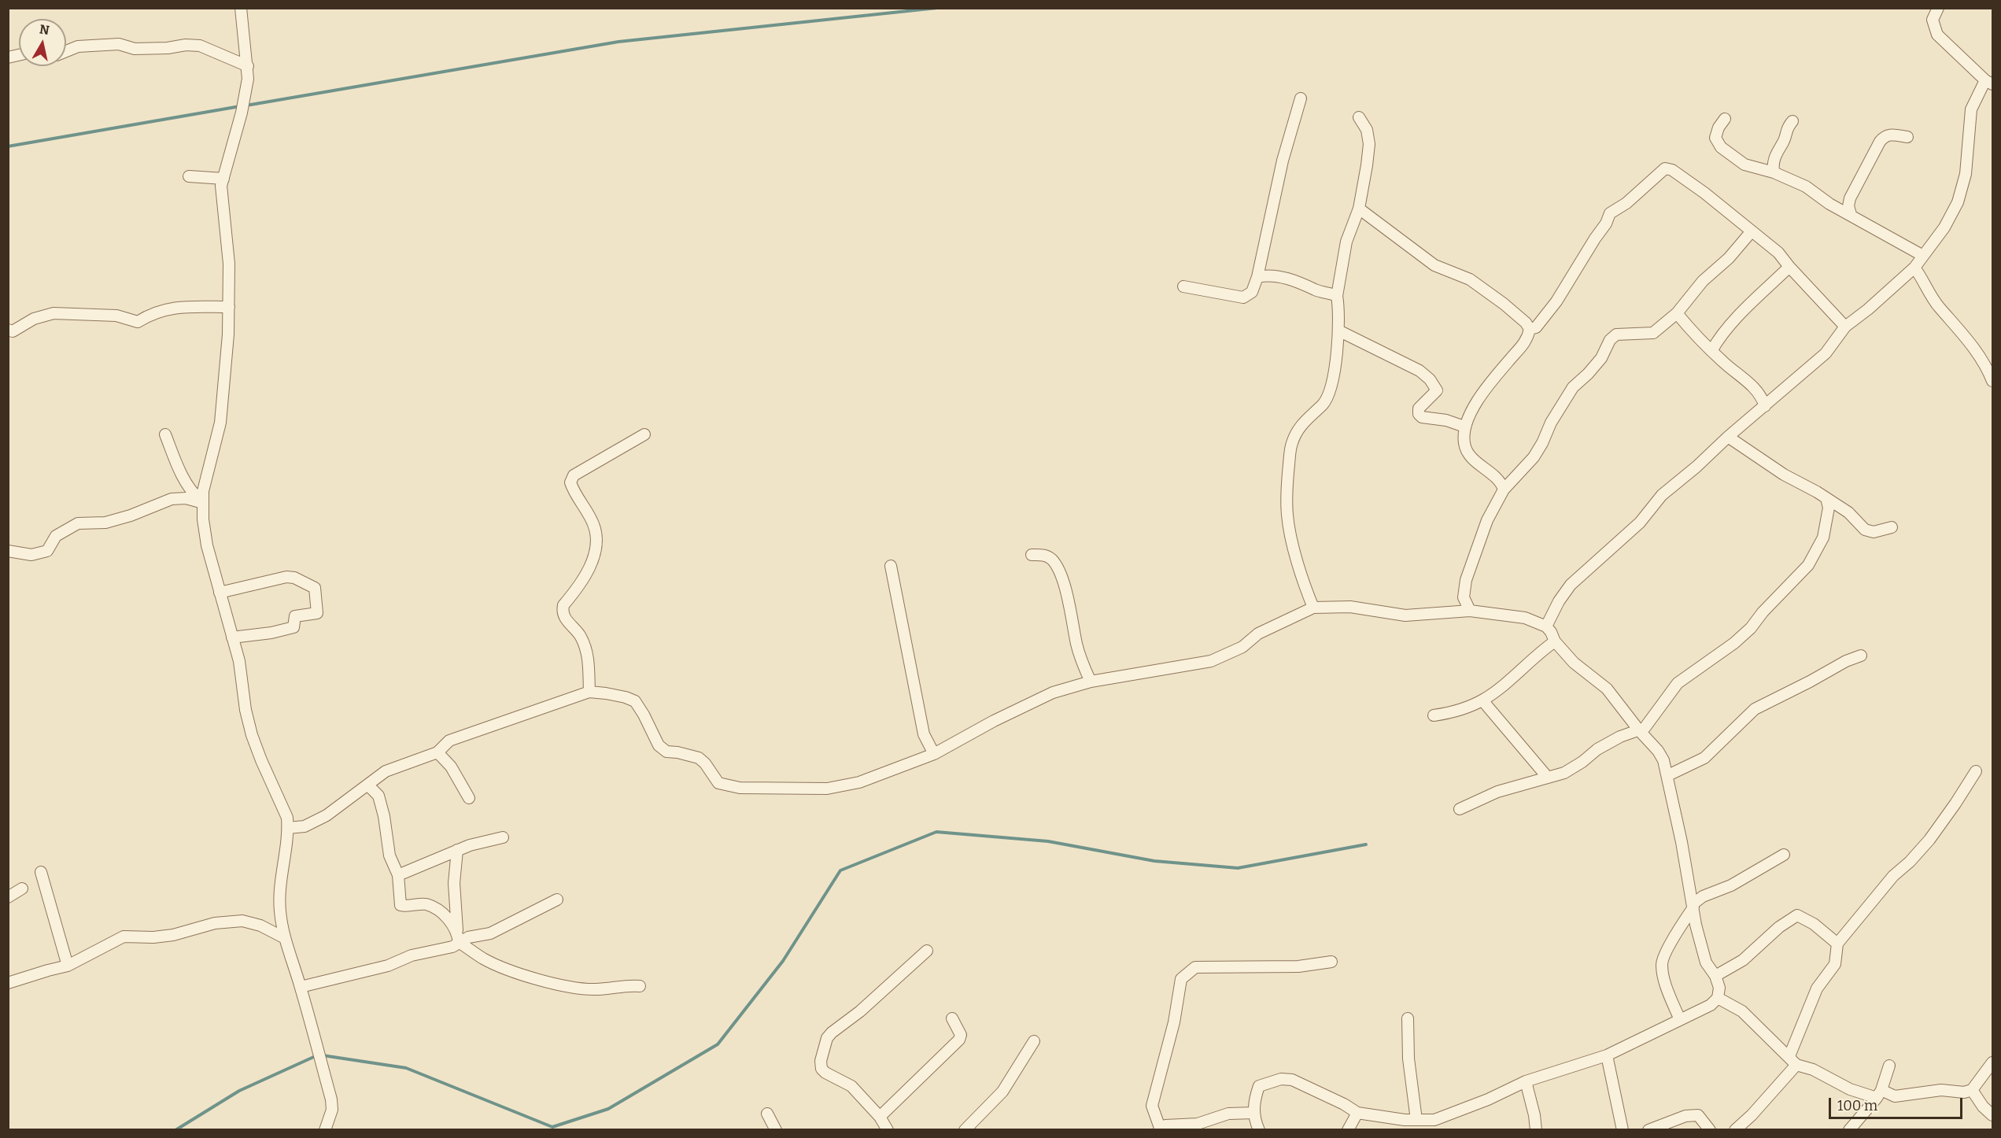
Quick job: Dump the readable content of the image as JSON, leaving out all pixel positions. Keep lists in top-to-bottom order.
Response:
{
  "scale_bar": "100 m",
  "north": "top"
}
